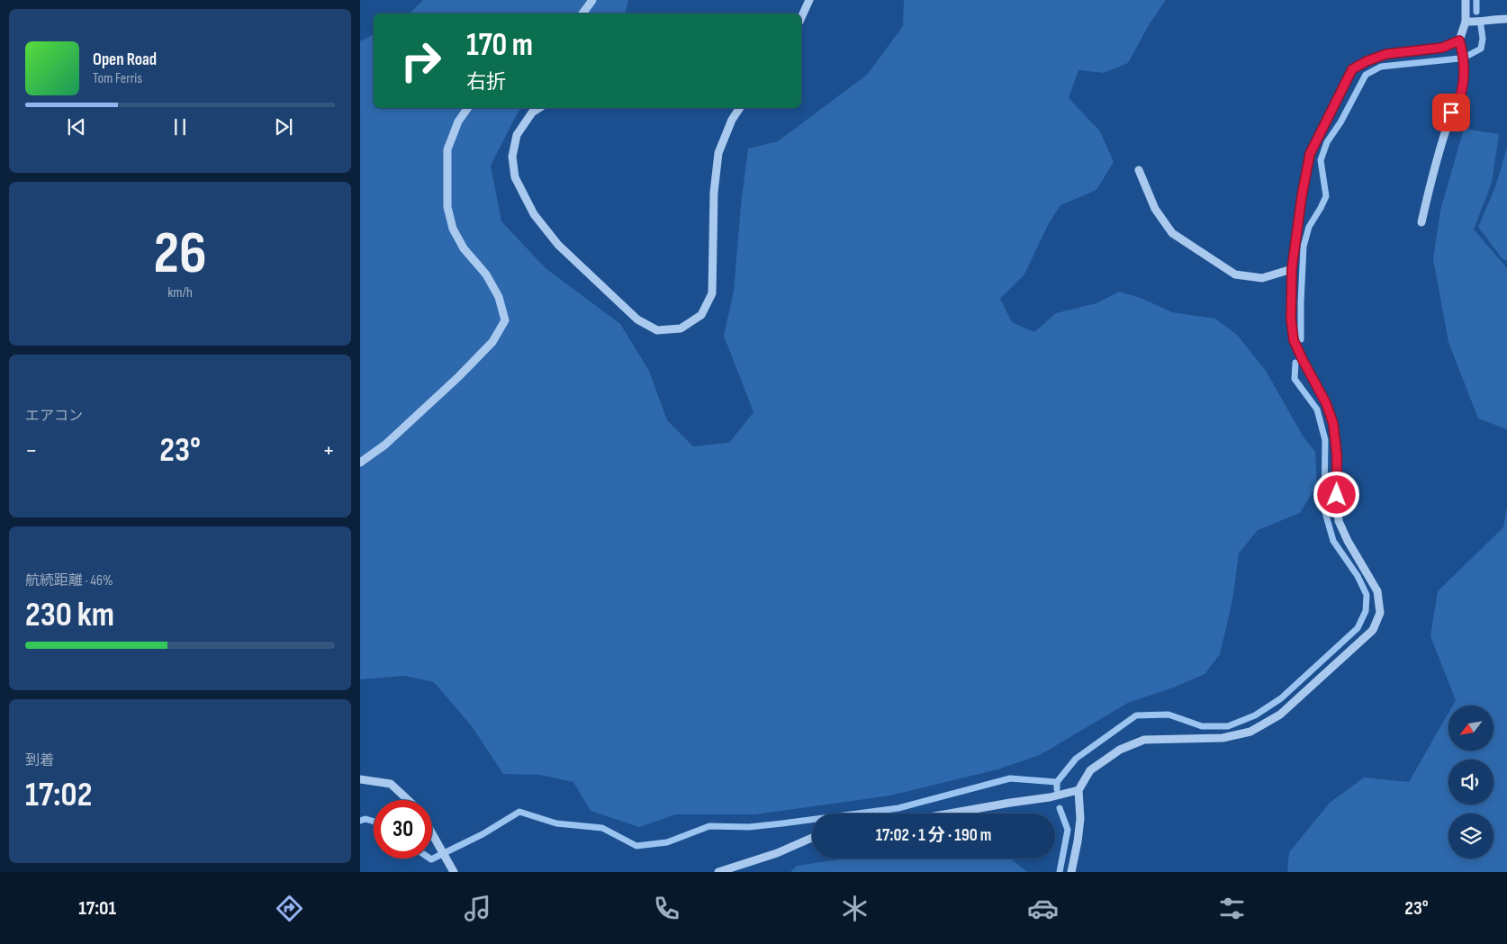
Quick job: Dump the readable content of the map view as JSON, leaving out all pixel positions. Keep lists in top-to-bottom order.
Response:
{
  "north": "bottom left",
  "page": {
    "turn": ["170 m", "右折"],
    "song": ["Open Road", "Tom Ferris"],
    "tile": [
      ["26", "km/h"],
      "エアコン",
      ["航続距離 · 46%", "230 km"],
      ["到着", "17:02"]
    ],
    "heat": ["−", "23°", "+"],
    "limit": "30",
    "trip": "17:02 · 1 分 · 190 m",
    "tabs": ["17:01", "23°"]
  }
}
